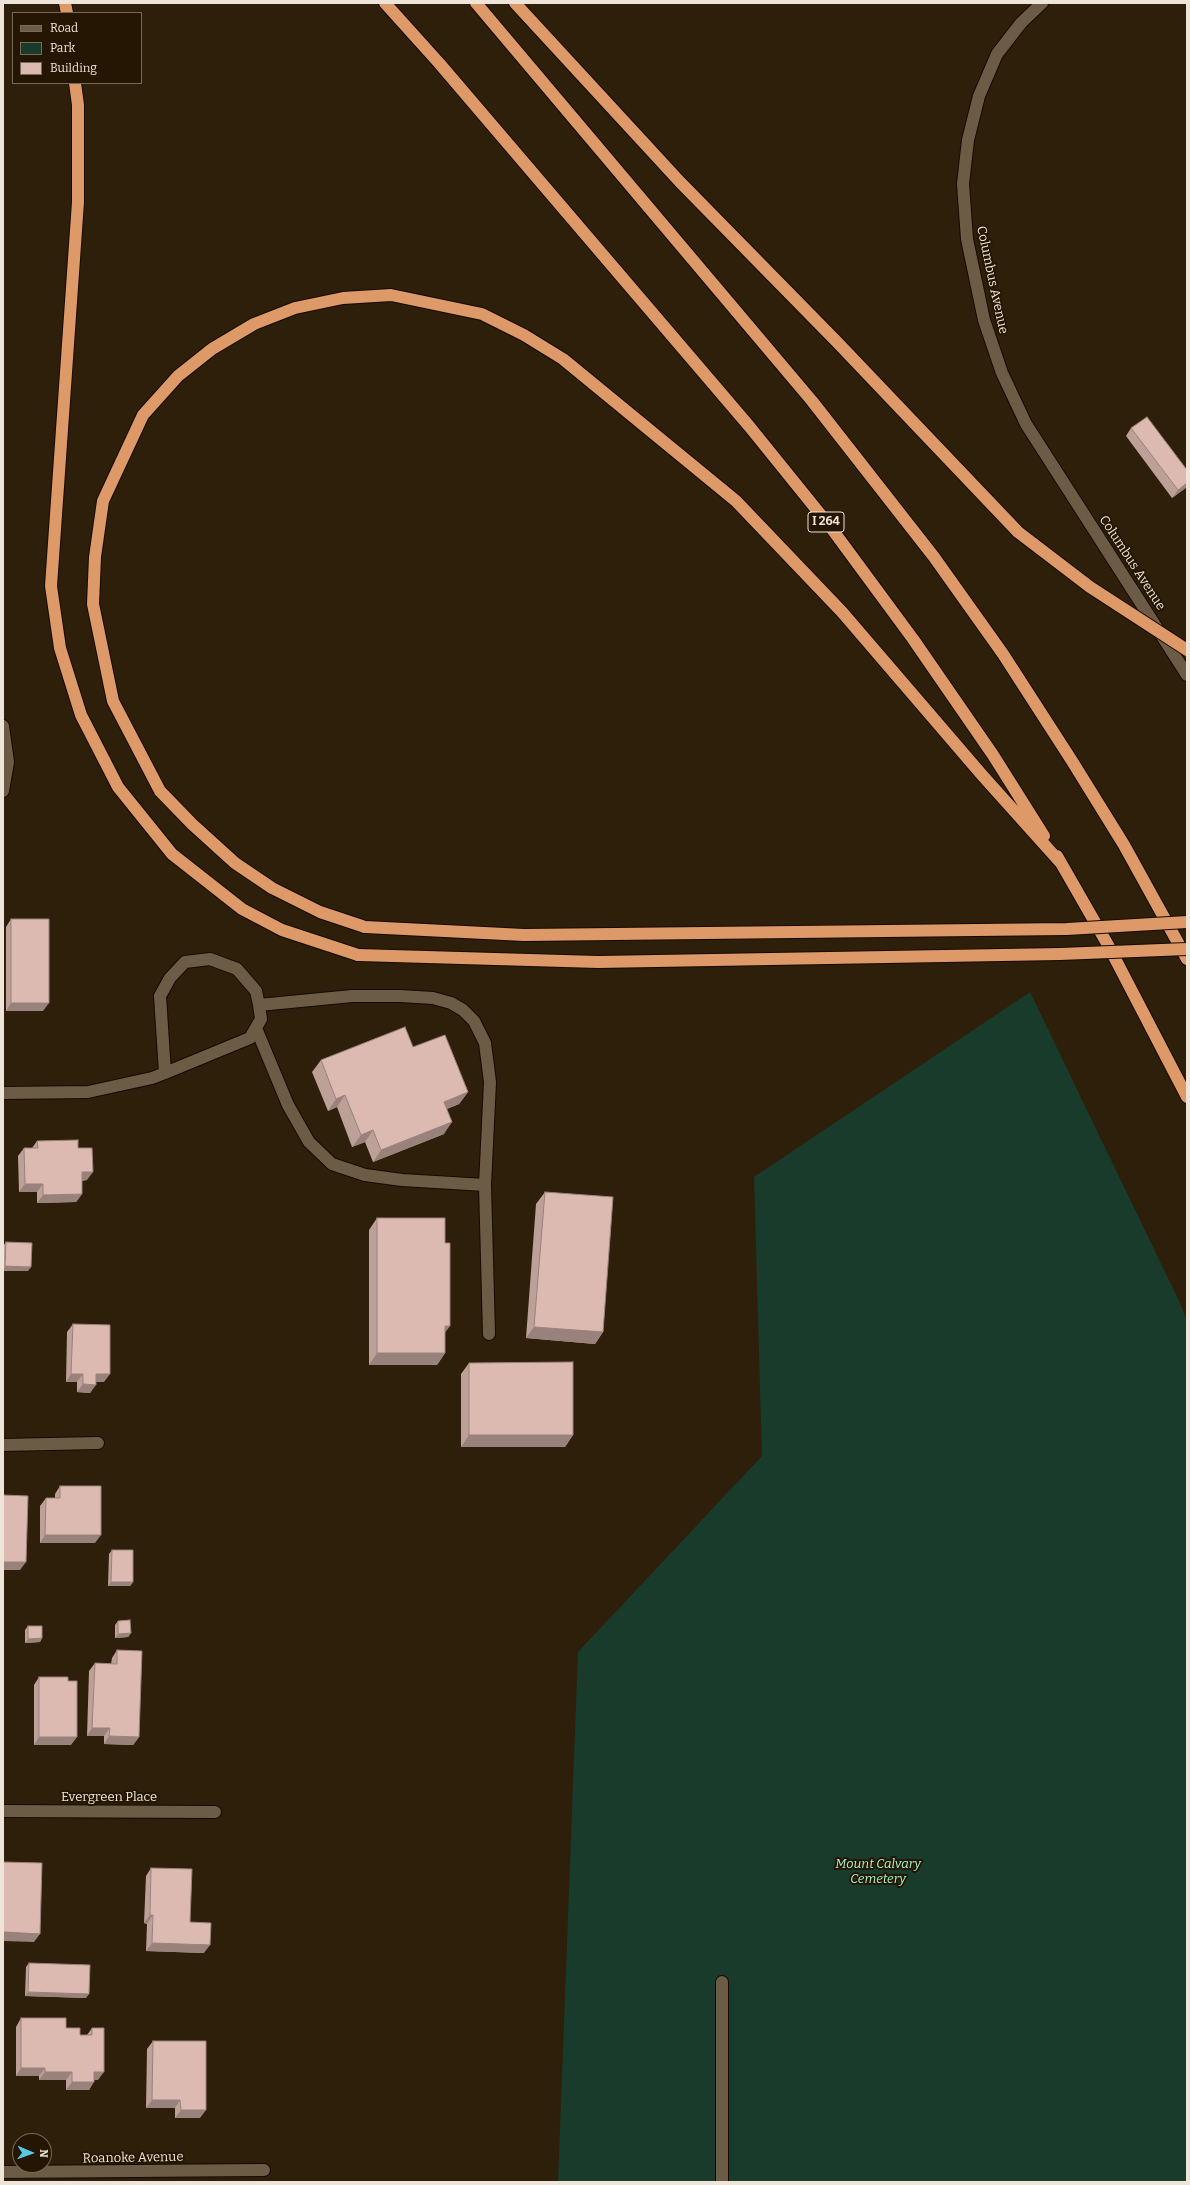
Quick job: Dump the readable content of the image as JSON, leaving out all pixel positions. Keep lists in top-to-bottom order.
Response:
{
  "streets": {
    "highway": ["I 264"],
    "street": ["Columbus Avenue", "Evergreen Place", "Roanoke Avenue"]
  },
  "parks": ["Mount Calvary Cemetery"],
  "legend": ["Road", "Park", "Building"],
  "north": "right"
}
